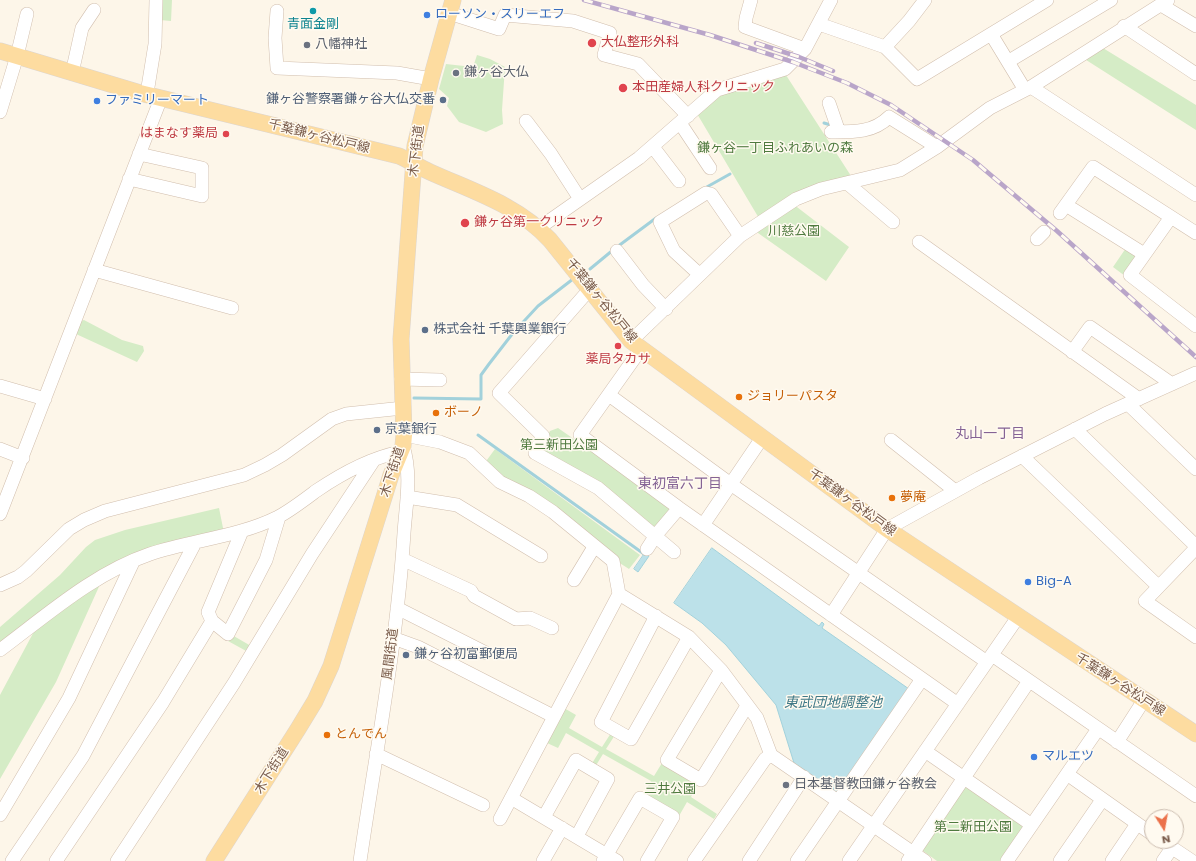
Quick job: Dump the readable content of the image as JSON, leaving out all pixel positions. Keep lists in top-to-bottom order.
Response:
{
  "streets": {
    "main road": ["千葉鎌ヶ谷松戸線", "木下街道"],
    "street": ["風間街道"]
  },
  "crossings": [
    ["千葉鎌ヶ谷松戸線", "木下街道"],
    ["木下街道", "風間街道"]
  ],
  "districts": ["丸山一丁目", "東初富六丁目"],
  "water": ["東武団地調整池"],
  "parks": [
    "鎌ヶ谷一丁目ふれあいの森",
    "川慈公園",
    "第三新田公園",
    "三井公園",
    "第二新田公園"
  ],
  "places": [
    "青面金剛",
    "ローソン・スリーエフ",
    "大仏整形外科",
    "八幡神社",
    "鎌ヶ谷大仏",
    "本田産婦人科クリニック",
    "鎌ヶ谷警察署鎌ヶ谷大仏交番",
    "ファミリーマート",
    "はまなす薬局",
    "鎌ヶ谷第一クリニック",
    "株式会社 千葉興業銀行",
    "薬局タカサ",
    "ジョリーパスタ",
    "ボーノ",
    "京葉銀行",
    "夢庵",
    "Big-A",
    "鎌ヶ谷初富郵便局",
    "とんでん",
    "マルエツ",
    "日本基督教団鎌ヶ谷教会"
  ],
  "north": "bottom"
}
